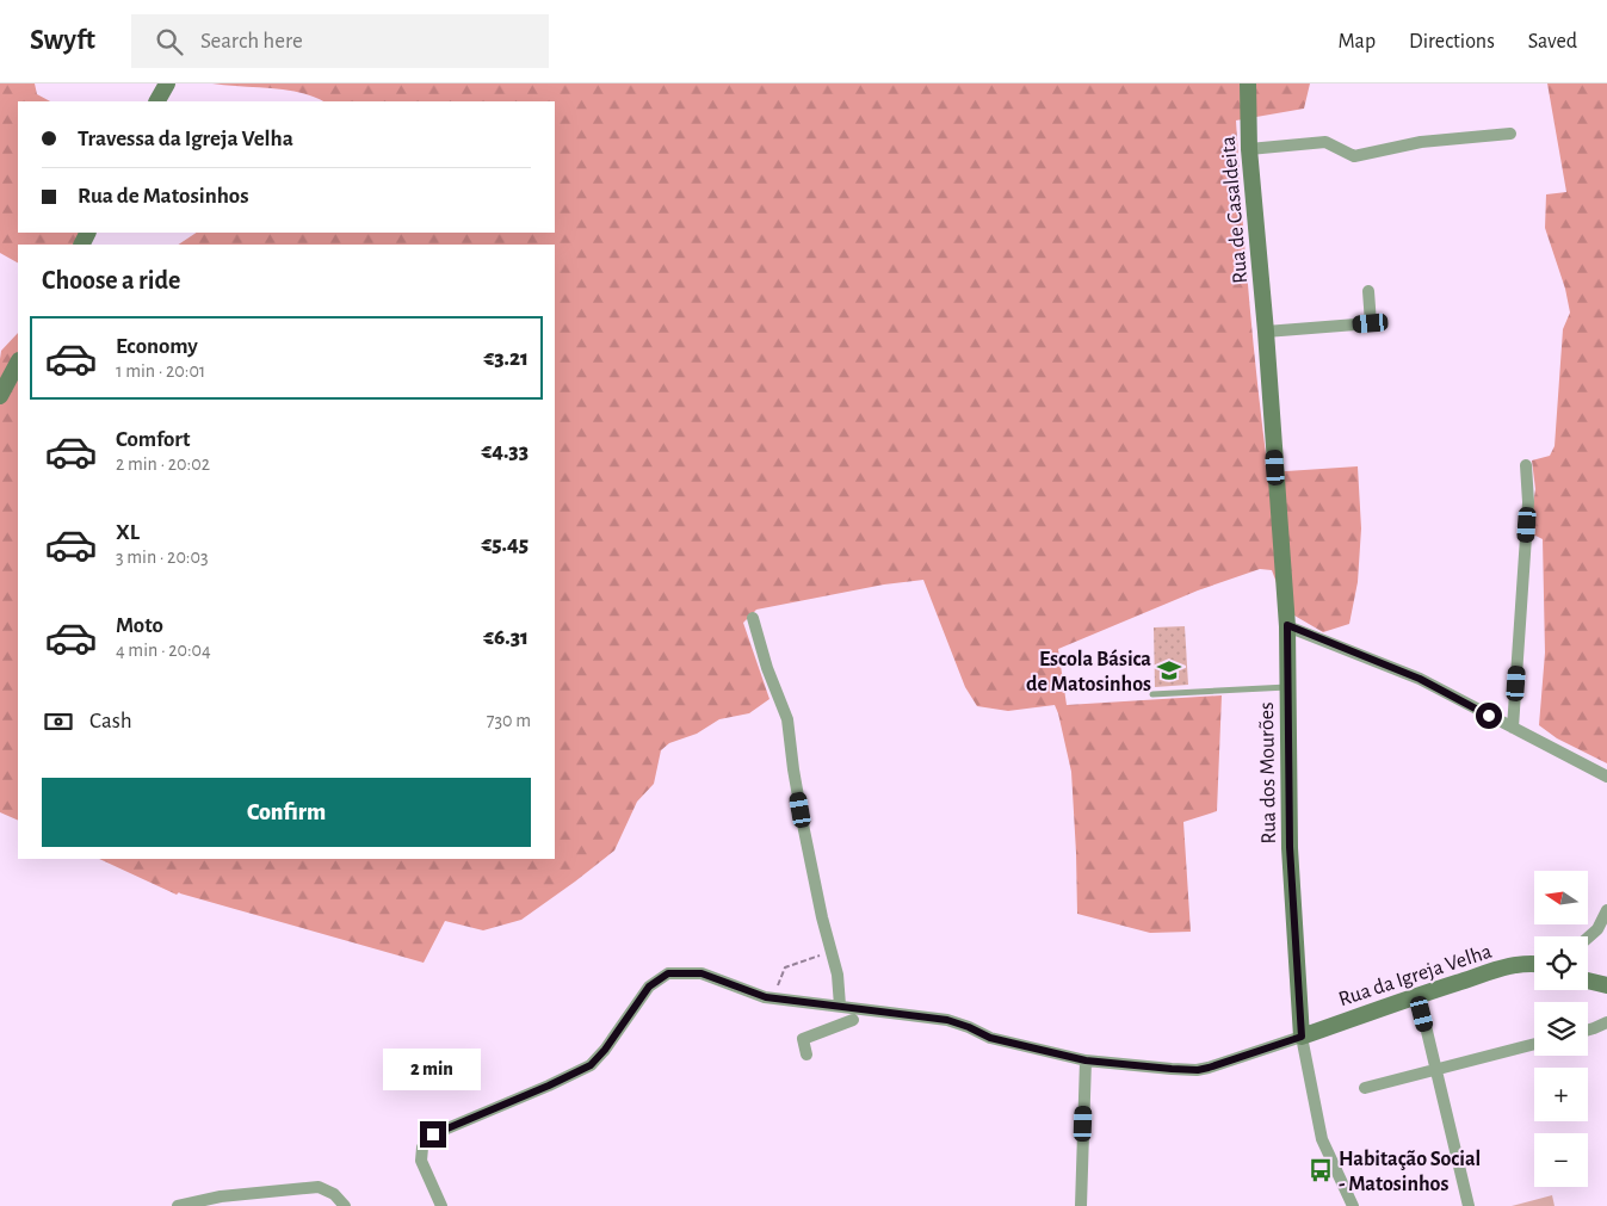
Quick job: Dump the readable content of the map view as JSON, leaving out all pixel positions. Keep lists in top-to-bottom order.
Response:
{
  "streets": {
    "street": ["Rua de Casaldeita", "Rua dos Mourões", "Rua da Igreja Velha"]
  },
  "crossings": [
    ["Rua de Casaldeita", "Rua dos Mourões"],
    ["Rua dos Mourões", "Rua da Igreja Velha"]
  ],
  "places": {
    "school or university": ["Escola Básica de Matosinhos"],
    "bus stop": ["Habitação Social - Matosinhos"]
  },
  "north": "left",
  "page": {
    "header": "Swyft",
    "search": "Search here",
    "nav": ["Map", "Directions", "Saved"],
    "banner": ["Travessa da Igreja Velha", "Rua de Matosinhos"],
    "heading": "Choose a ride",
    "list": [
      {
        "name": "Economy",
        "note": "1 min · 20:01",
        "value": "€3.21"
      },
      {
        "name": "Comfort",
        "note": "2 min · 20:02",
        "value": "€4.33"
      },
      {
        "name": "XL",
        "note": "3 min · 20:03",
        "value": "€5.45"
      },
      {
        "name": "Moto",
        "note": "4 min · 20:04",
        "value": "€6.31"
      }
    ],
    "pay": ["Cash", "730 m"],
    "buttons": "Confirm",
    "map_buttons": ["+", "−"],
    "bubble": "2 min"
  }
}
